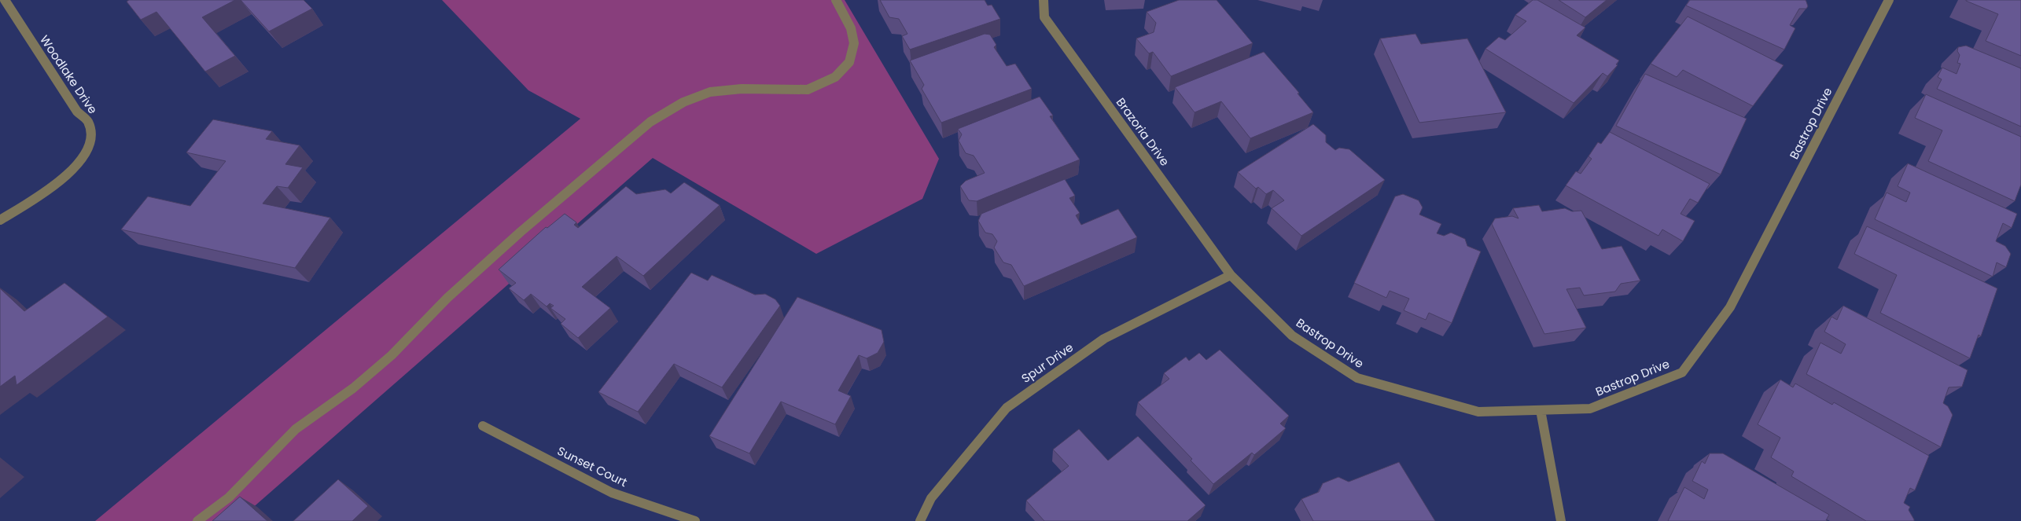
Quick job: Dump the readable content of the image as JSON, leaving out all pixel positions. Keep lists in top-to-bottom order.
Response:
{
  "streets": {
    "street": [
      "Woodlake Drive",
      "Bastrop Drive",
      "Brazoria Drive",
      "Spur Drive",
      "Sunset Court"
    ]
  },
  "crossings": [
    ["Bastrop Drive", "Brazoria Drive"],
    ["Bastrop Drive", "Spur Drive"],
    ["Brazoria Drive", "Spur Drive"]
  ]
}
